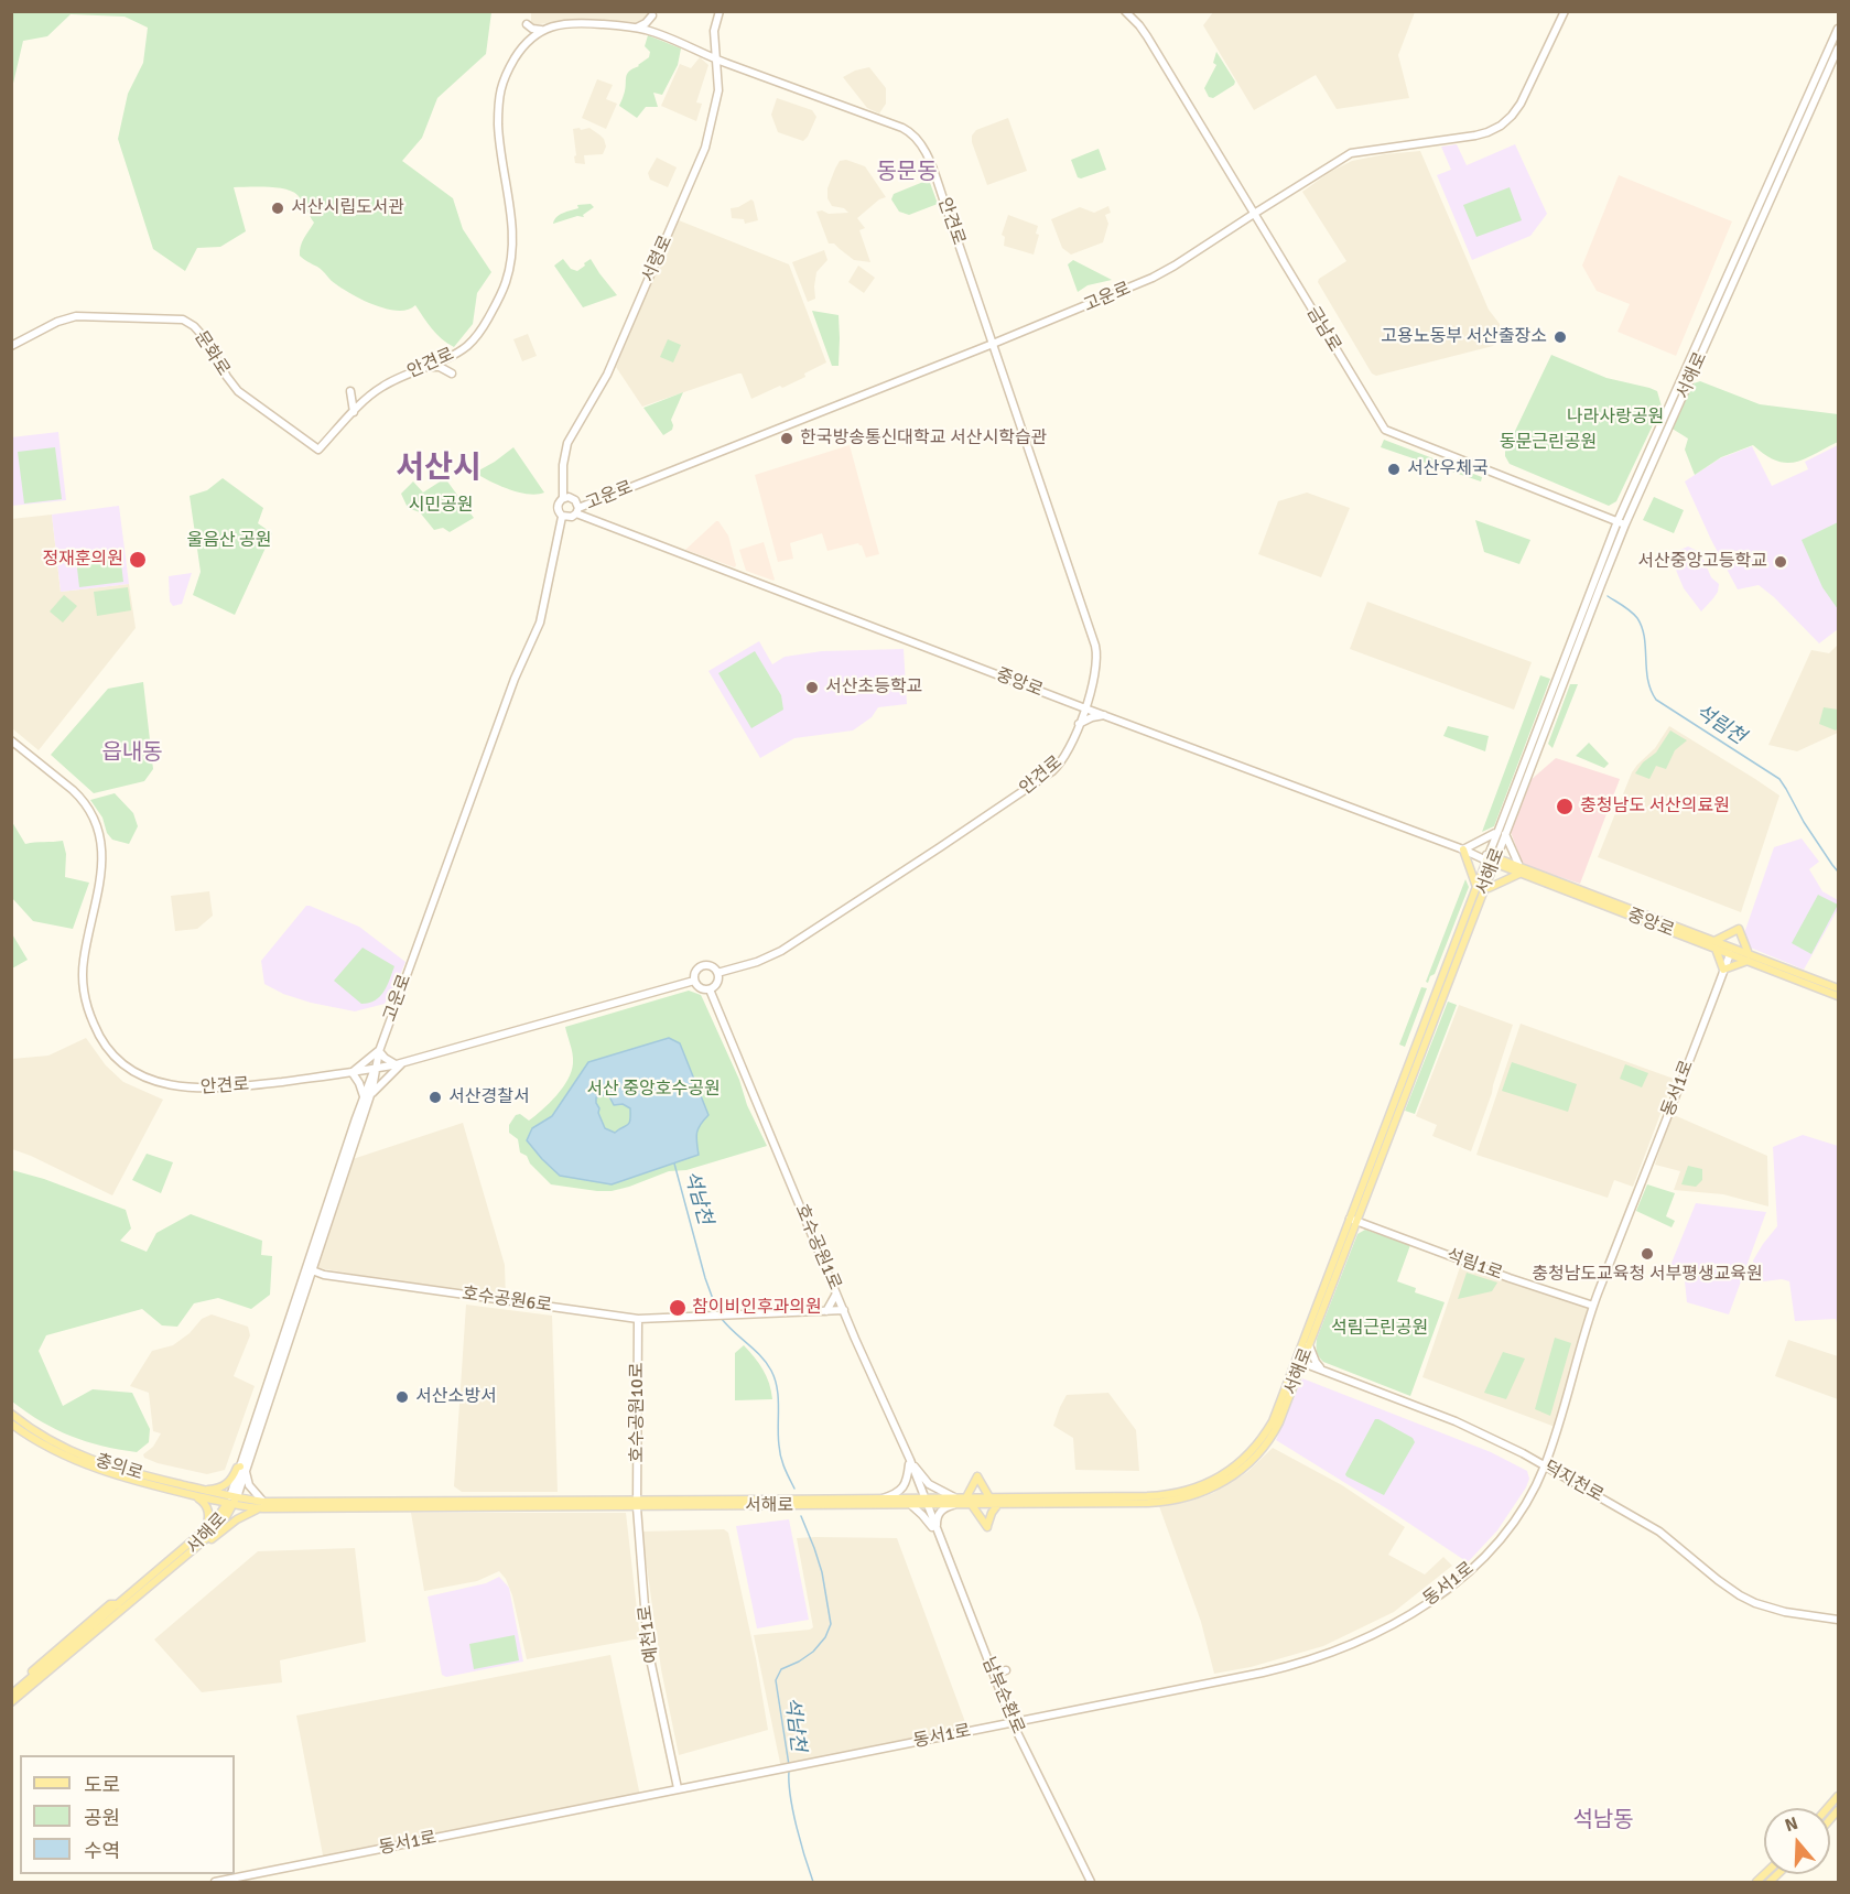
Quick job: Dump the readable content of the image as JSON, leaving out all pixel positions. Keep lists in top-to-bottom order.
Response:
{
  "streets": {
    "main road": ["서해로", "중앙로", "충의로"],
    "street": [
      "안견로",
      "서령로",
      "고운로",
      "금남로",
      "문화로",
      "동서1로",
      "호수공원1로",
      "석림1로",
      "호수공원6로",
      "호수공원10로",
      "덕지천로",
      "예천1로",
      "남부순환로"
    ]
  },
  "crossings": [
    ["안견로", "서령로"],
    ["안견로", "고운로"],
    ["안견로", "문화로"],
    ["안견로", "중앙로"],
    ["안견로", "호수공원1로"],
    ["서령로", "고운로"],
    ["서령로", "중앙로"],
    ["고운로", "금남로"],
    ["고운로", "서해로"],
    ["고운로", "중앙로"],
    ["고운로", "호수공원6로"],
    ["고운로", "충의로"],
    ["금남로", "서해로"],
    ["서해로", "중앙로"],
    ["서해로", "호수공원1로"],
    ["서해로", "석림1로"],
    ["서해로", "호수공원10로"],
    ["서해로", "충의로"],
    ["서해로", "덕지천로"],
    ["서해로", "예천1로"],
    ["서해로", "남부순환로"],
    ["중앙로", "동서1로"],
    ["동서1로", "석림1로"],
    ["동서1로", "덕지천로"],
    ["동서1로", "예천1로"],
    ["동서1로", "남부순환로"],
    ["호수공원1로", "남부순환로"],
    ["호수공원6로", "호수공원10로"],
    ["호수공원10로", "예천1로"]
  ],
  "districts": [
    "동문동",
    "서산시",
    "읍내동",
    "석남동"
  ],
  "water": ["석림천", "석남천"],
  "parks": [
    "나라사랑공원",
    "동문근린공원",
    "시민공원",
    "울음산 공원",
    "서산 중앙호수공원",
    "석림근린공원"
  ],
  "places": [
    "서산시립도서관",
    "고용노동부 서산출장소",
    "한국방송통신대학교 서산시학습관",
    "서산우체국",
    "정재훈의원",
    "서산중앙고등학교",
    "서산초등학교",
    "충청남도 서산의료원",
    "서산경찰서",
    "충청남도교육청 서부평생교육원",
    "참이비인후과의원",
    "서산소방서"
  ],
  "legend": ["도로", "공원", "수역"],
  "north": "top"
}
